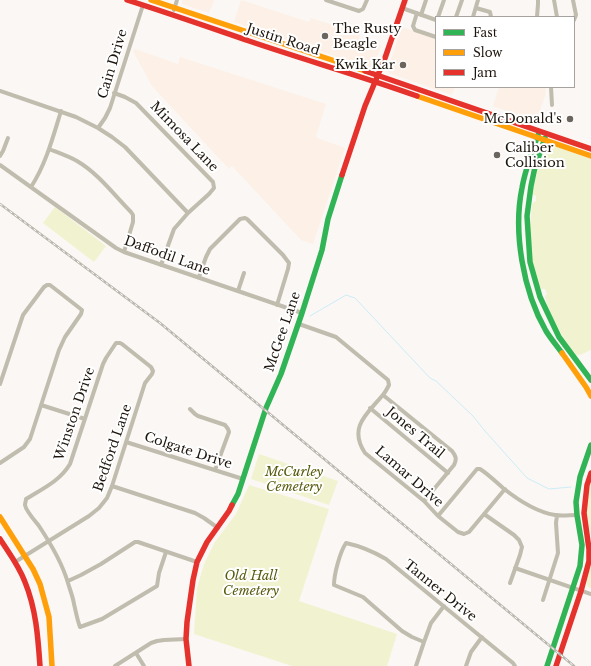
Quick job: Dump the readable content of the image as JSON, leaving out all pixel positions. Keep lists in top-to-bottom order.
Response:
{
  "streets": {
    "main road": ["Justin Road", "McGee Lane"],
    "street": [
      "Cain Drive",
      "Mimosa Lane",
      "Daffodil Lane",
      "Winston Drive",
      "Jones Trail",
      "Bedford Lane",
      "Colgate Drive",
      "Lamar Drive",
      "Tanner Drive"
    ]
  },
  "crossings": [
    ["Justin Road", "Cain Drive"],
    ["Justin Road", "McGee Lane"],
    ["Cain Drive", "Mimosa Lane"],
    ["Mimosa Lane", "Daffodil Lane"],
    ["Daffodil Lane", "McGee Lane"],
    ["McGee Lane", "Colgate Drive"],
    ["Winston Drive", "Bedford Lane"],
    ["Jones Trail", "Lamar Drive"],
    ["Bedford Lane", "Colgate Drive"]
  ],
  "parks": ["McCurley Cemetery", "Old Hall Cemetery"],
  "places": [
    "The Rusty Beagle",
    "Kwik Kar",
    "McDonald's",
    "Caliber Collision"
  ],
  "legend": ["Fast", "Slow", "Jam"]
}
